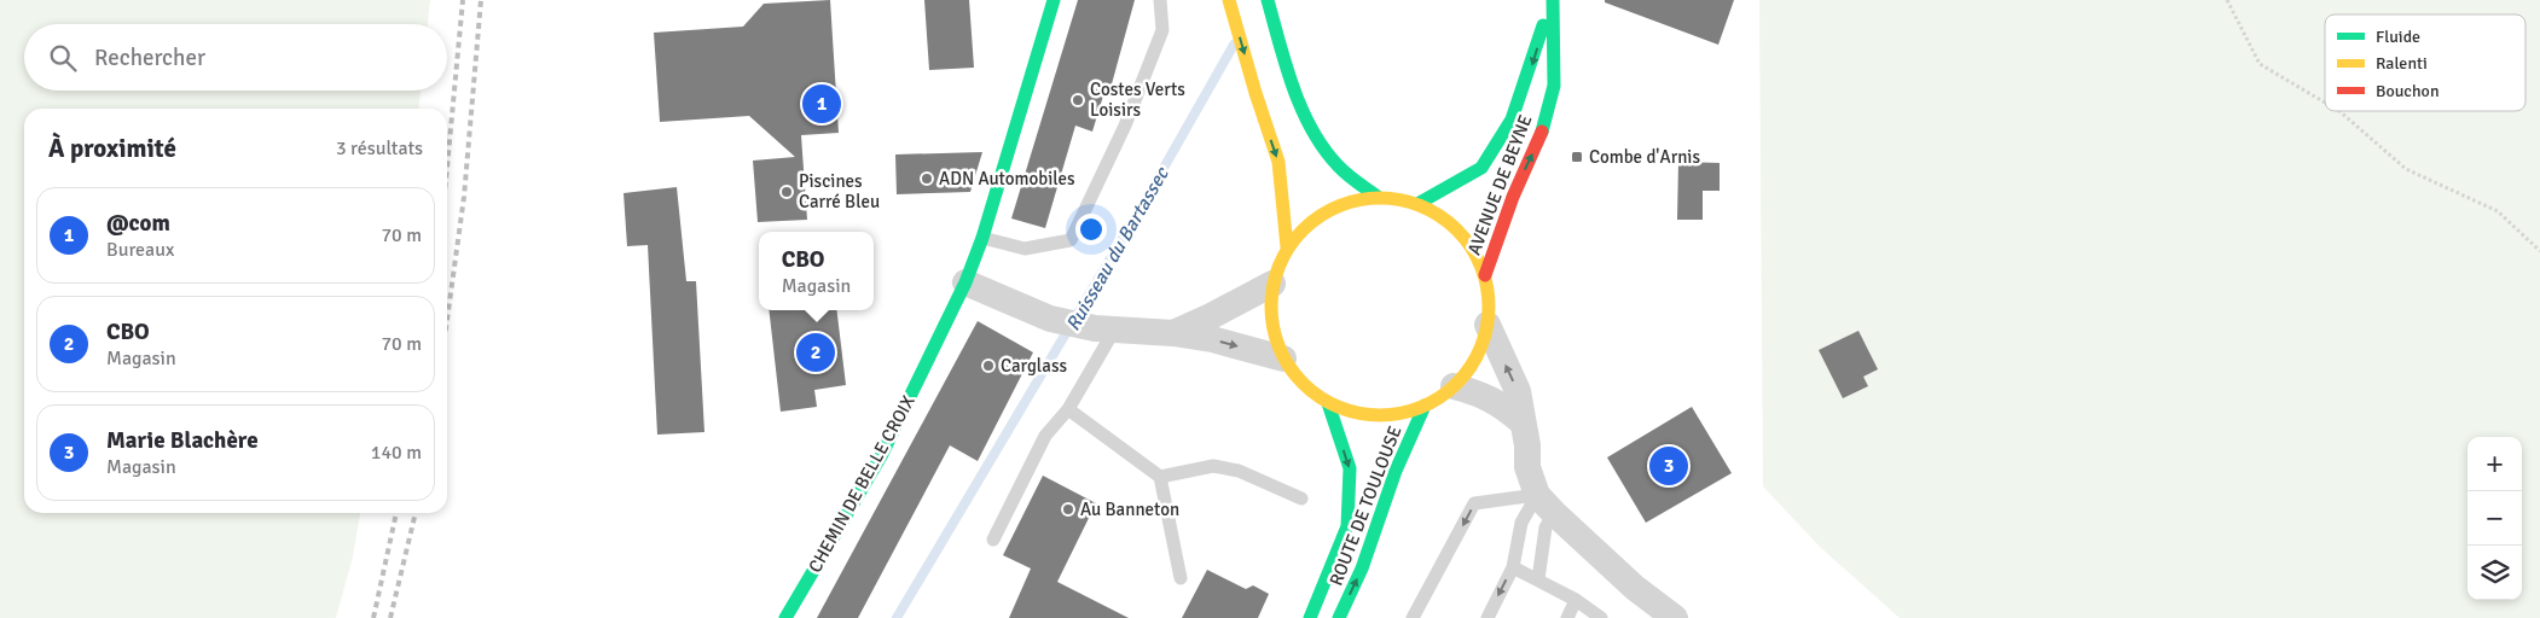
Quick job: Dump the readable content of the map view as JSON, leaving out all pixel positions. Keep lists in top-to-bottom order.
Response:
{
  "streets": {
    "main road": ["AVENUE DE BEYNE", "CHEMIN DE BELLE CROIX", "ROUTE DE TOULOUSE"]
  },
  "water": ["Ruisseau du Bartassec"],
  "places": {
    "other": [
      "Costes Verts Loisirs",
      "ADN Automobiles",
      "Piscines Carré Bleu",
      "Carglass",
      "Au Banneton"
    ],
    "transit": ["Combe d'Arnis"]
  },
  "legend": ["Fluide", "Ralenti", "Bouchon"],
  "page": {
    "search": "Rechercher",
    "pins": ["1", "2", "3"],
    "heading": ["À proximité", "3 résultats"],
    "list": [
      {
        "mark": "1",
        "name": "@com",
        "note": "Bureaux",
        "value": "70 m"
      },
      {
        "mark": "2",
        "name": "CBO",
        "note": "Magasin",
        "value": "70 m"
      },
      {
        "mark": "3",
        "name": "Marie Blachère",
        "note": "Magasin",
        "value": "140 m"
      }
    ],
    "popup": ["CBO", "Magasin"],
    "map_buttons": ["+", "−"]
  }
}
